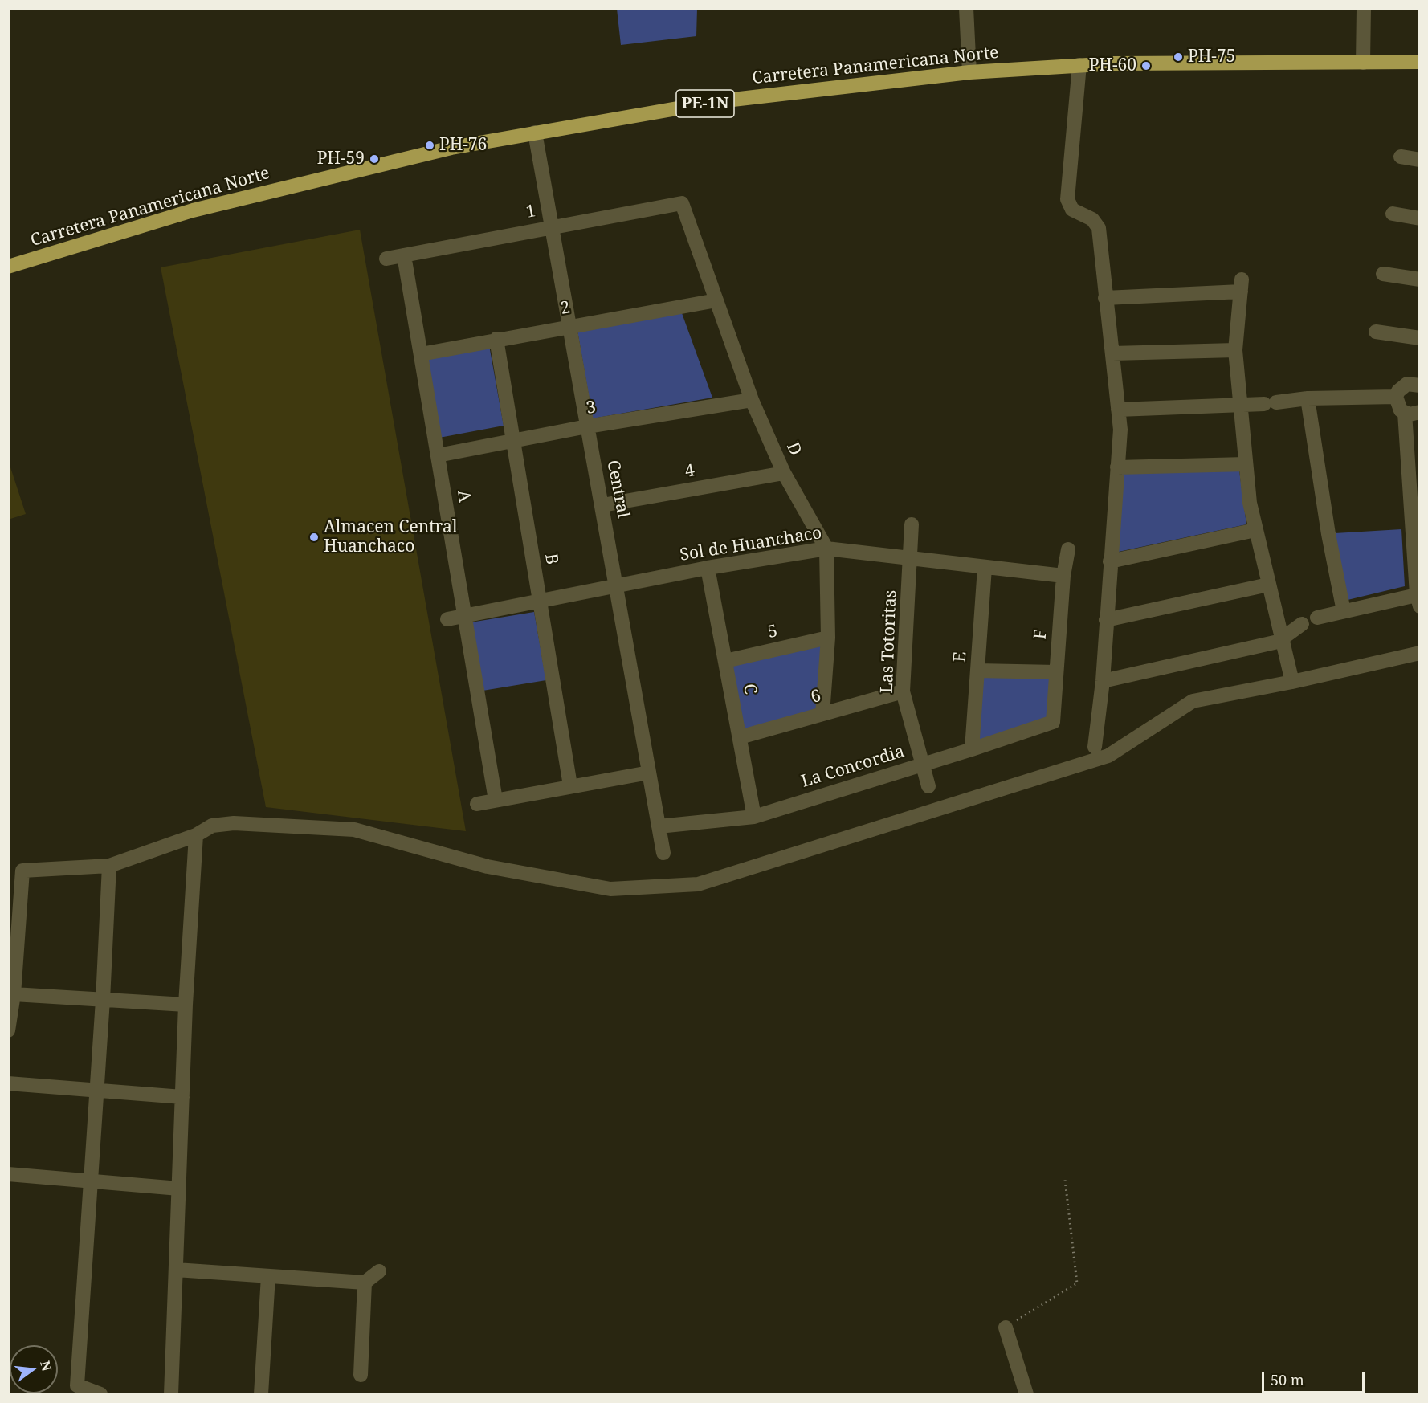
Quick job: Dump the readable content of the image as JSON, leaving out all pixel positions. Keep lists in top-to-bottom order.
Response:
{
  "streets": {
    "highway": ["Carretera Panamericana Norte", "PE-1N"],
    "street": [
      "1",
      "2",
      "3",
      "D",
      "4",
      "Central",
      "A",
      "Sol de Huanchaco",
      "B",
      "5",
      "F",
      "Las Totoritas",
      "E",
      "C",
      "6",
      "La Concordia"
    ]
  },
  "crossings": [
    ["Carretera Panamericana Norte", "Central"],
    ["1", "D"],
    ["1", "Central"],
    ["1", "A"],
    ["2", "D"],
    ["2", "Central"],
    ["2", "A"],
    ["2", "B"],
    ["3", "D"],
    ["3", "Central"],
    ["3", "A"],
    ["3", "B"],
    ["D", "4"],
    ["D", "Sol de Huanchaco"],
    ["D", "5"],
    ["D", "6"],
    ["4", "Central"],
    ["Central", "Sol de Huanchaco"],
    ["Central", "La Concordia"],
    ["A", "Sol de Huanchaco"],
    ["Sol de Huanchaco", "B"],
    ["Sol de Huanchaco", "F"],
    ["Sol de Huanchaco", "Las Totoritas"],
    ["Sol de Huanchaco", "E"],
    ["Sol de Huanchaco", "C"],
    ["5", "C"],
    ["F", "La Concordia"],
    ["Las Totoritas", "6"],
    ["Las Totoritas", "La Concordia"],
    ["E", "La Concordia"],
    ["C", "6"],
    ["C", "La Concordia"]
  ],
  "places": [
    "PH-75",
    "PH-60",
    "PH-76",
    "PH-59",
    "Almacen Central Huanchaco"
  ],
  "scale_bar": "50 m",
  "north": "right"
}
